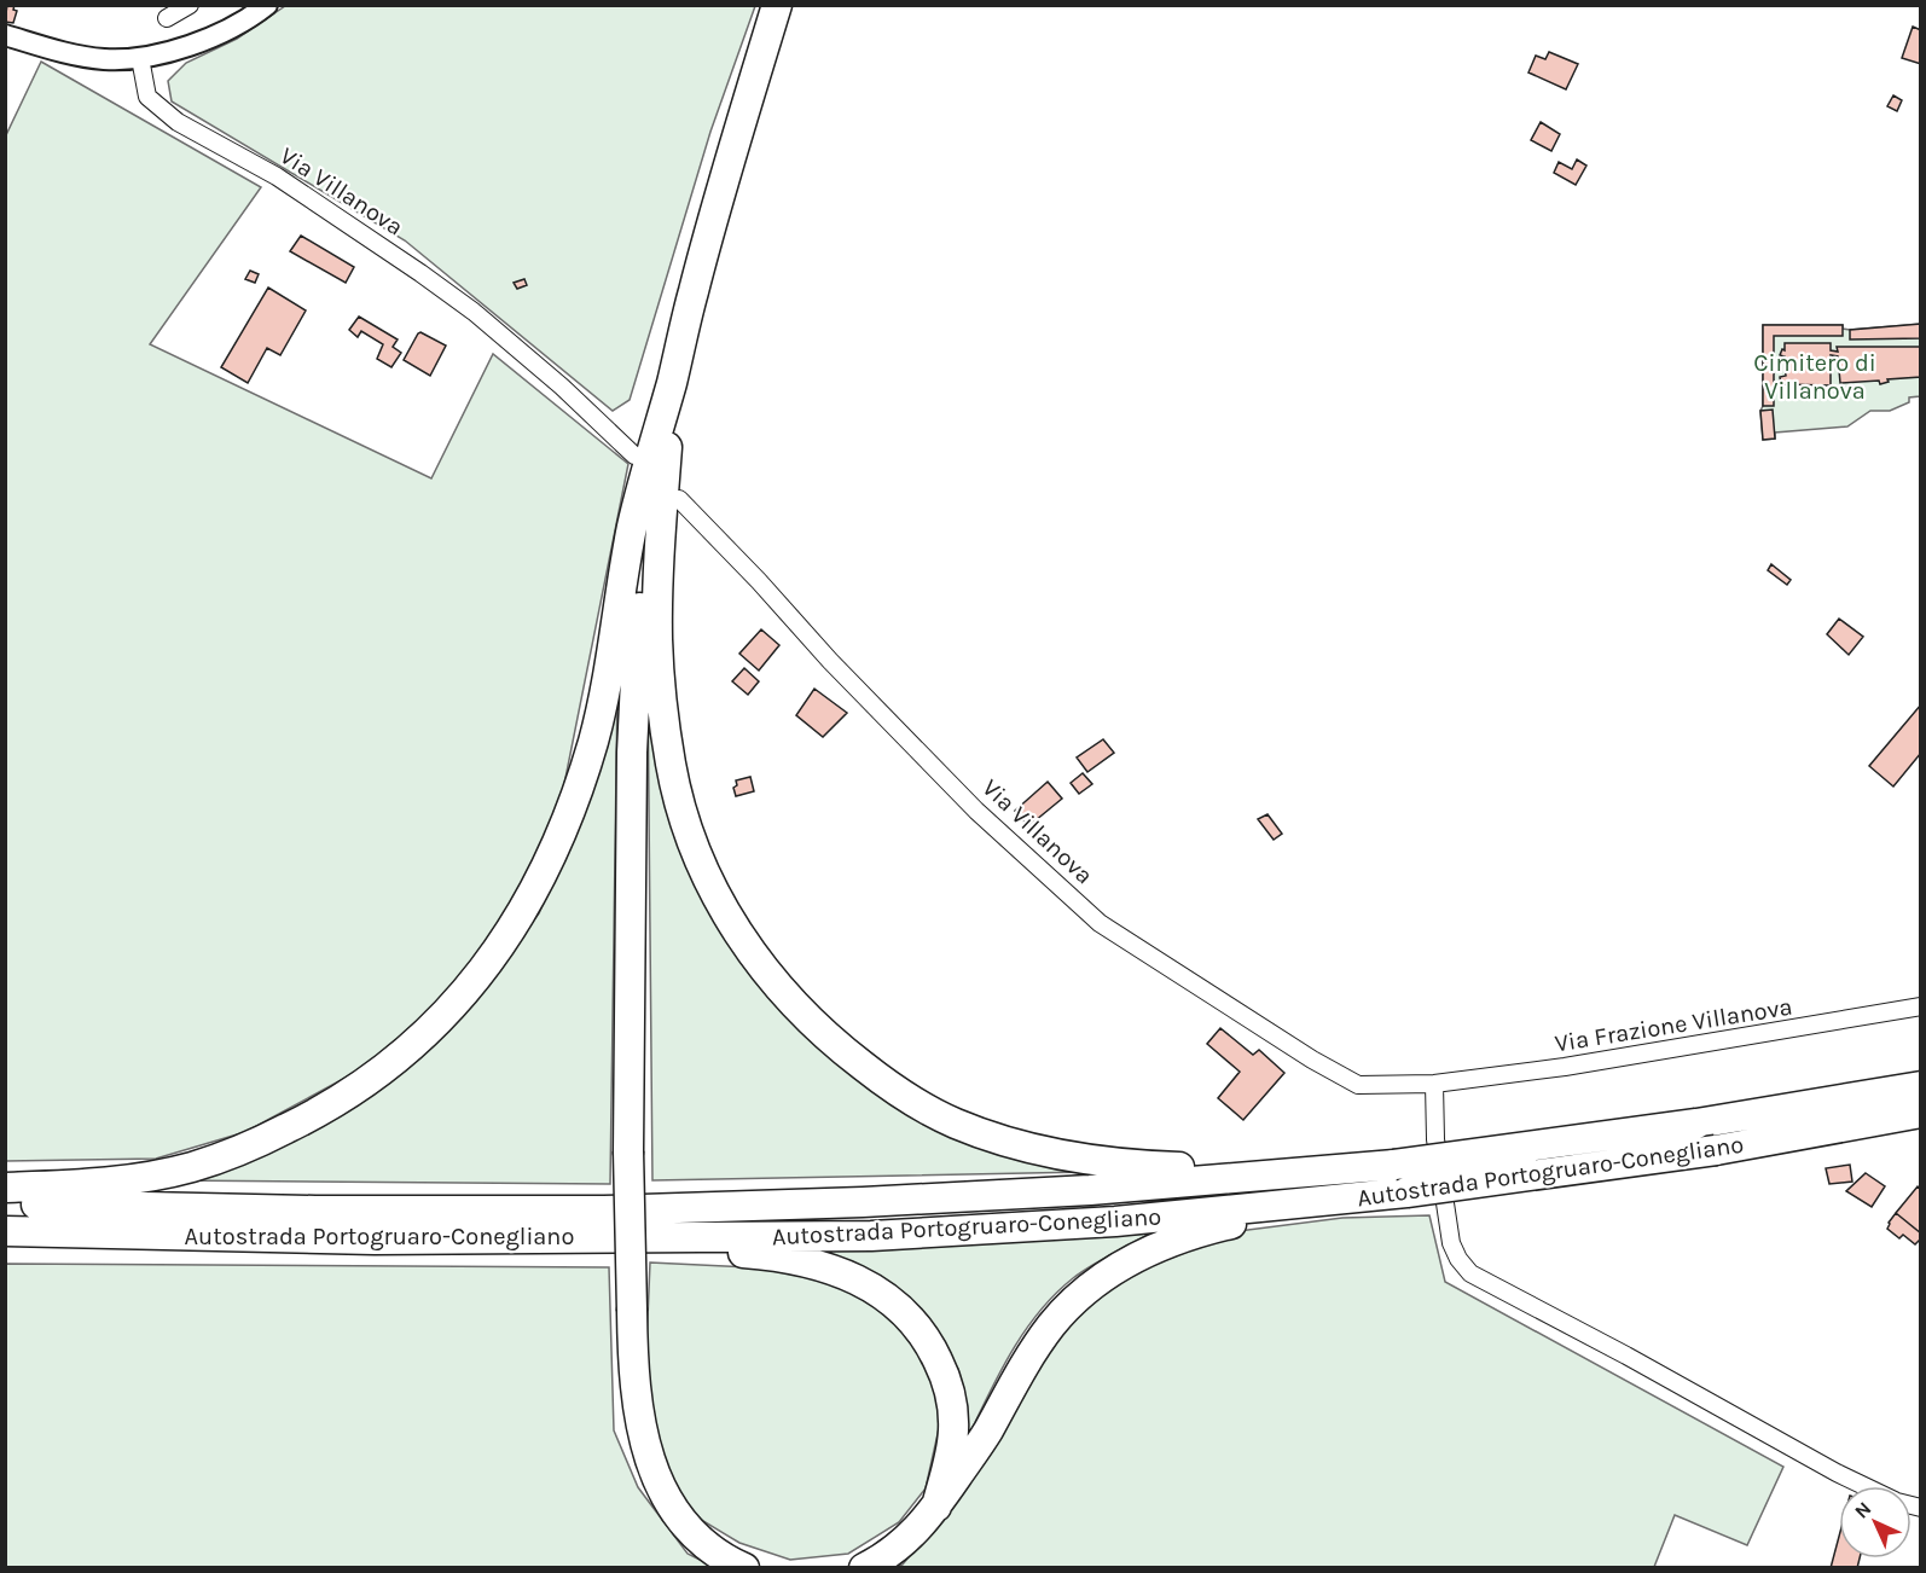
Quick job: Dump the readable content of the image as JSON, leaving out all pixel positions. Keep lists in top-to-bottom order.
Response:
{
  "streets": {
    "highway": ["Autostrada Portogruaro-Conegliano"],
    "street": ["Via Villanova", "Via Frazione Villanova"]
  },
  "crossings": [
    ["Via Villanova", "Via Frazione Villanova"]
  ],
  "parks": ["Cimitero di Villanova"],
  "north": "top left"
}
